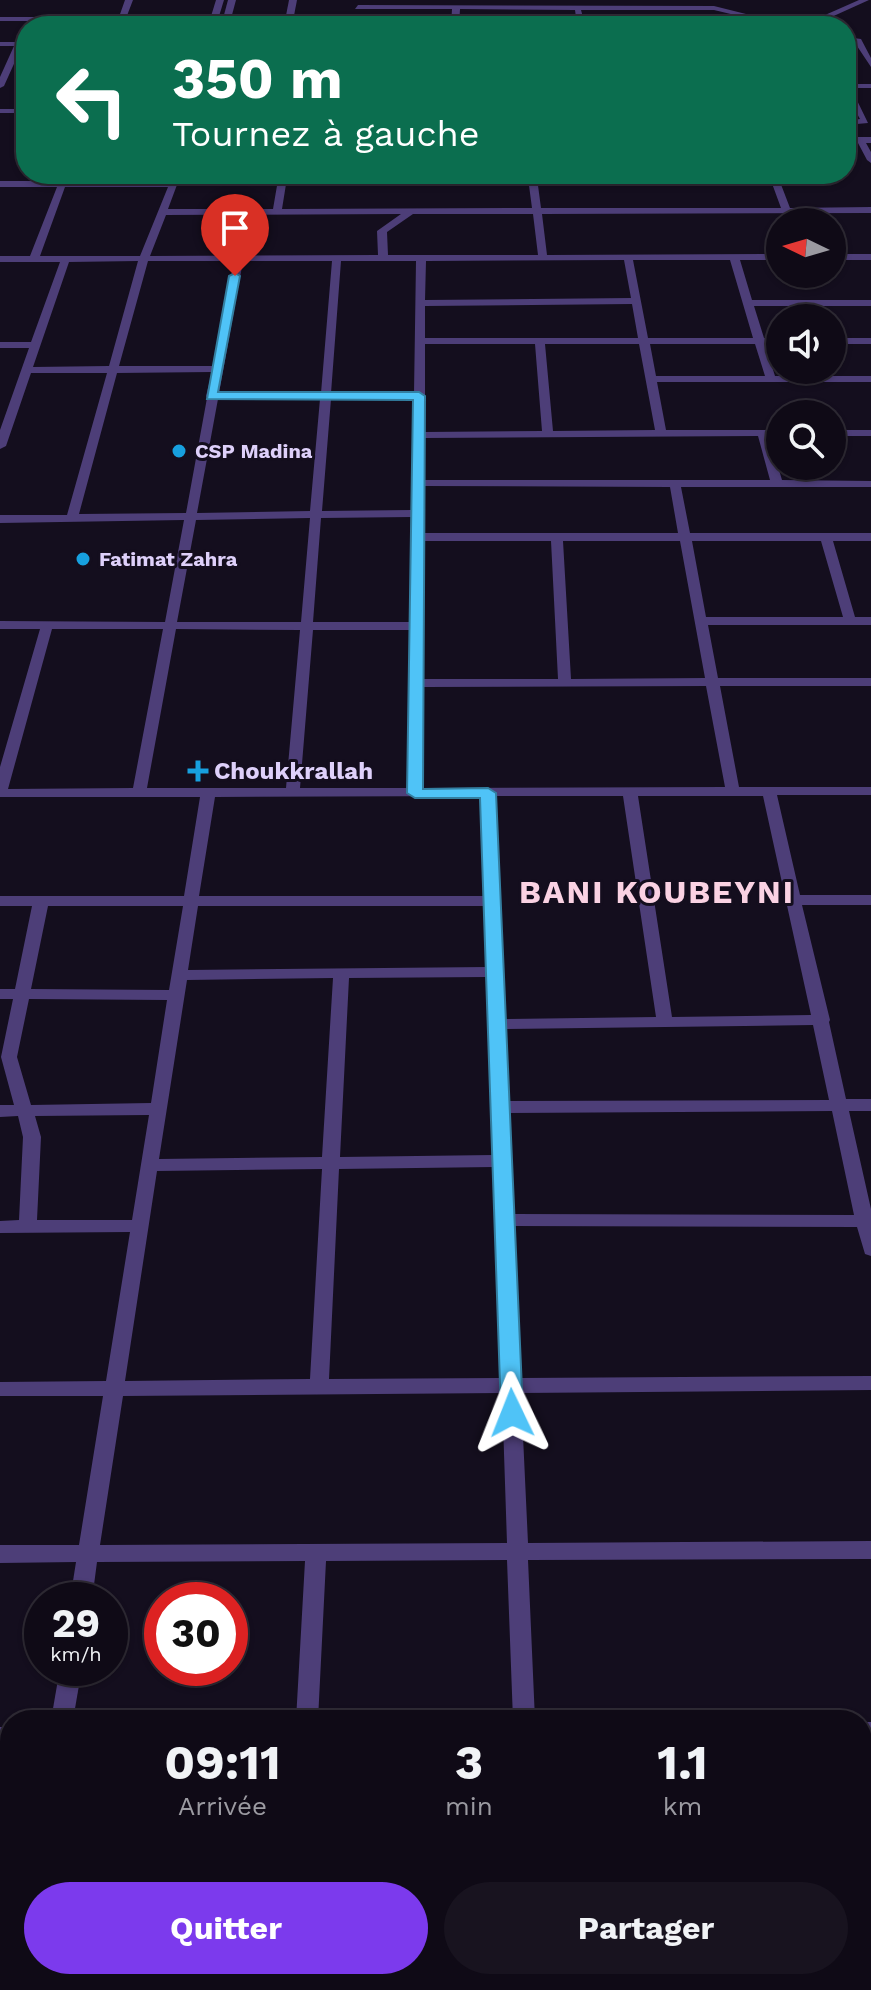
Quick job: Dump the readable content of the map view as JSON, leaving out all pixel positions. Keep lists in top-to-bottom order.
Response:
{
  "districts": ["BANI KOUBEYNI"],
  "places": {
    "other": ["CSP Madina", "Fatimat Zahra"],
    "health": ["Choukkrallah"]
  },
  "north": "left",
  "page": {
    "turn": ["350 m", "Tournez à gauche"],
    "speed": "29 km/h",
    "limit": "30",
    "eta": [
      "09:11",
      "Arrivée",
      "3",
      "min",
      "1.1",
      "km"
    ],
    "buttons": ["Quitter", "Partager"]
  }
}
